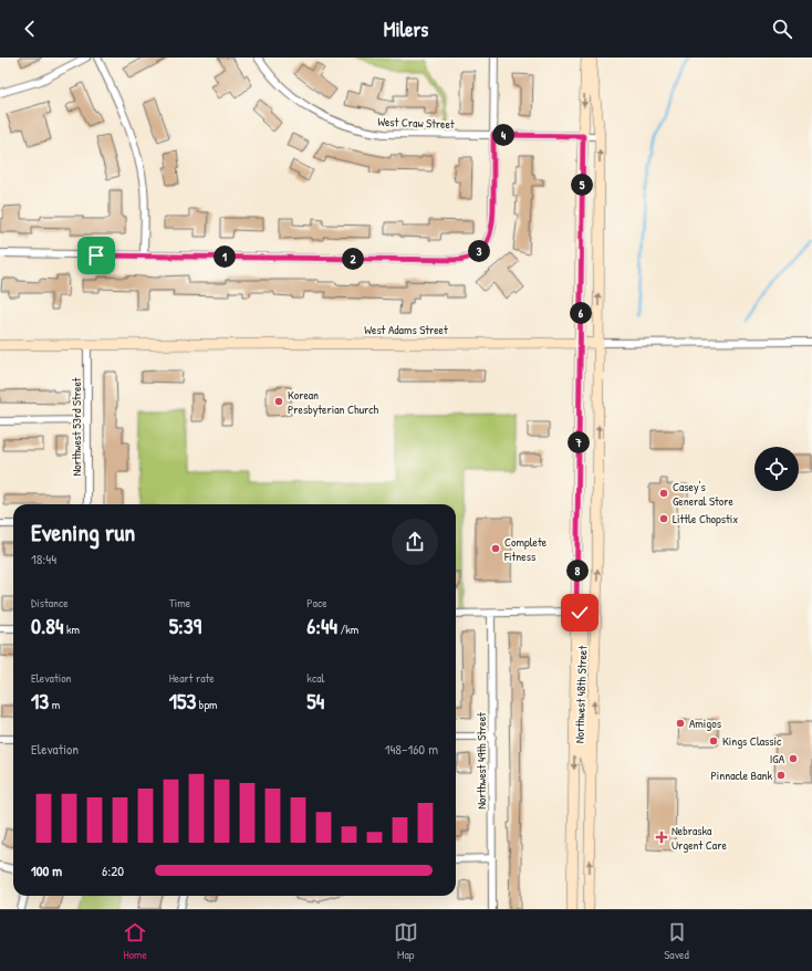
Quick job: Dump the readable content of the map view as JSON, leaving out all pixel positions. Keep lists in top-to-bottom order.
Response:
{
  "streets": {
    "main road": ["West Adams Street", "Northwest 48th Street"],
    "street": ["West Craw Street", "Northwest 53rd Street", "Northwest 49th Street"]
  },
  "crossings": [
    ["West Craw Street", "Northwest 48th Street"],
    ["West Adams Street", "Northwest 53rd Street"],
    ["West Adams Street", "Northwest 48th Street"]
  ],
  "places": {
    "other": [
      "Korean Presbyterian Church",
      "Casey's General Store",
      "Little Chopstix",
      "Complete Fitness",
      "Amigos",
      "Kings Classic",
      "IGA",
      "Pinnacle Bank"
    ],
    "health": ["Nebraska Urgent Care"]
  },
  "page": {
    "header": "Milers",
    "pins": [
      "4",
      "5",
      "3",
      "1",
      "2",
      "6",
      "7",
      "8"
    ],
    "heading": ["Evening run", "18:44"],
    "stats": [
      ["Distance", "0.84 km"],
      ["Time", "5:39"],
      ["Pace", "6:44 /km"],
      ["Elevation", "13 m"],
      ["Heart rate", "153 bpm"],
      ["kcal", "54"]
    ],
    "chart": ["Elevation", "148–160 m"],
    "list": [
      {
        "name": "100 m",
        "note": "6:20"
      }
    ],
    "tabs": ["Home", "Map", "Saved"]
  }
}
